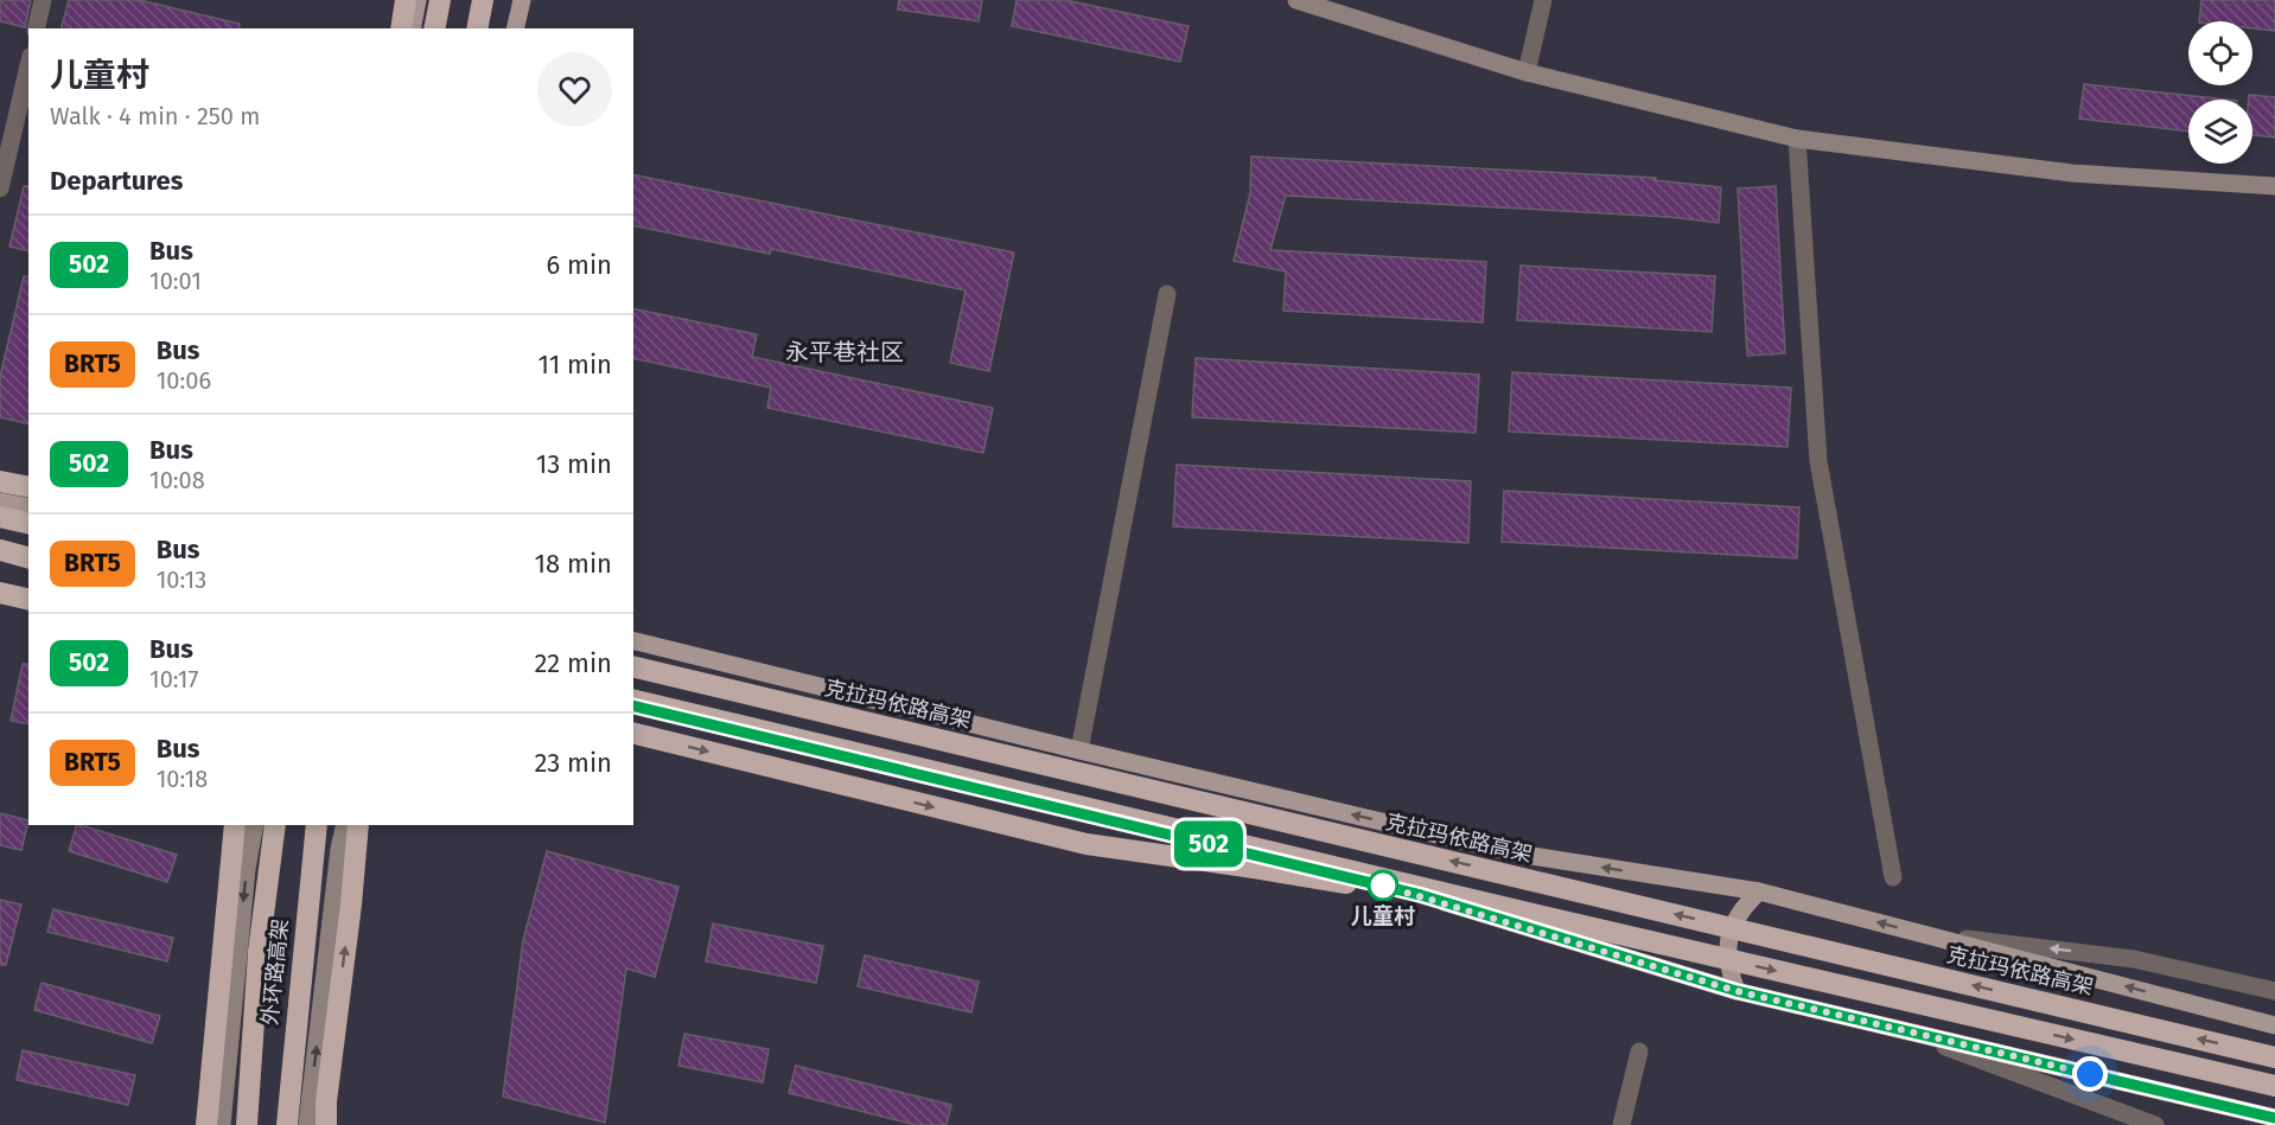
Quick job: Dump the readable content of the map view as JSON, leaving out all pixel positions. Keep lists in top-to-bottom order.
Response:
{
  "streets": {
    "highway": ["克拉玛依路高架", "外环路高架"]
  },
  "districts": ["永平巷社区"],
  "places": ["儿童村"],
  "lines": ["bus line 502"],
  "page": {
    "on_map": "502",
    "heading": [
      ["儿童村", "Walk · 4 min · 250 m"],
      "Departures"
    ],
    "list": [
      {
        "mark": "502",
        "name": "Bus",
        "note": "10:01",
        "value": "6 min"
      },
      {
        "mark": "BRT5",
        "name": "Bus",
        "note": "10:06",
        "value": "11 min"
      },
      {
        "mark": "502",
        "name": "Bus",
        "note": "10:08",
        "value": "13 min"
      },
      {
        "mark": "BRT5",
        "name": "Bus",
        "note": "10:13",
        "value": "18 min"
      },
      {
        "mark": "502",
        "name": "Bus",
        "note": "10:17",
        "value": "22 min"
      },
      {
        "mark": "BRT5",
        "name": "Bus",
        "note": "10:18",
        "value": "23 min"
      }
    ]
  }
}
